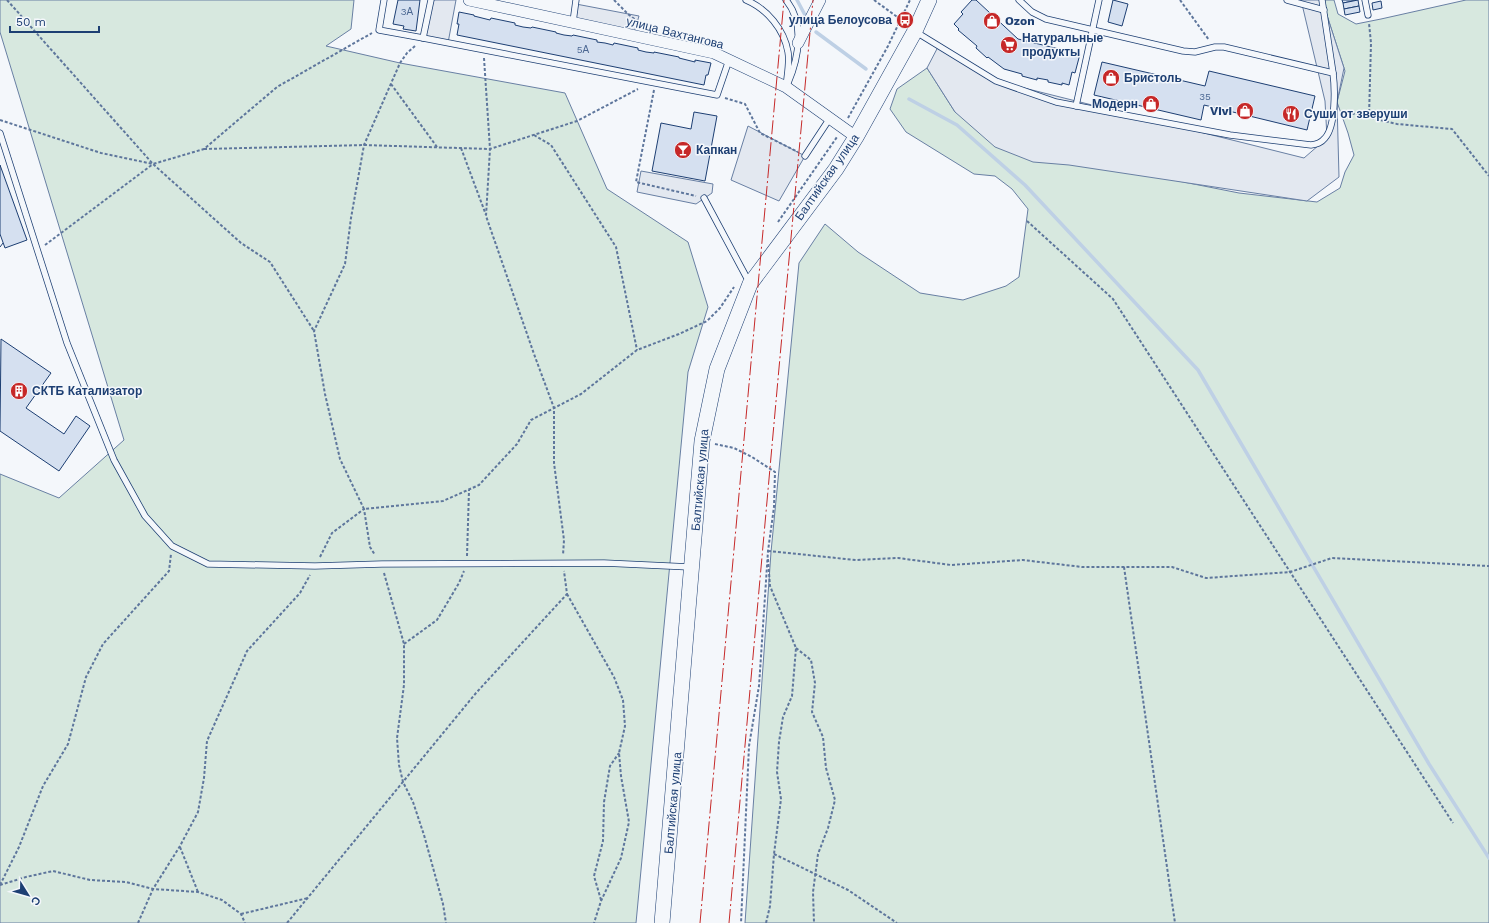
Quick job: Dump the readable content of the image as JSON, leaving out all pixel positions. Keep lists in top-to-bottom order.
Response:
{
  "streets": {
    "main road": ["Балтийская улица"],
    "street": ["улица Вахтангова"]
  },
  "crossings": [
    ["улица Вахтангова", "Балтийская улица"]
  ],
  "places": {
    "bus stop": ["улица Белоусова"],
    "shop": [
      "Ozon",
      "Бристоль",
      "Модерн",
      "Vivi"
    ],
    "supermarket": ["Натуральные продукты"],
    "restaurant": ["Суши от зверуши"],
    "bar": ["Капкан"],
    "building": ["СКТБ Катализатор"]
  },
  "house_numbers": ["3А", "5А", "35"],
  "scale_bar": "50 m",
  "north": "bottom right"
}
